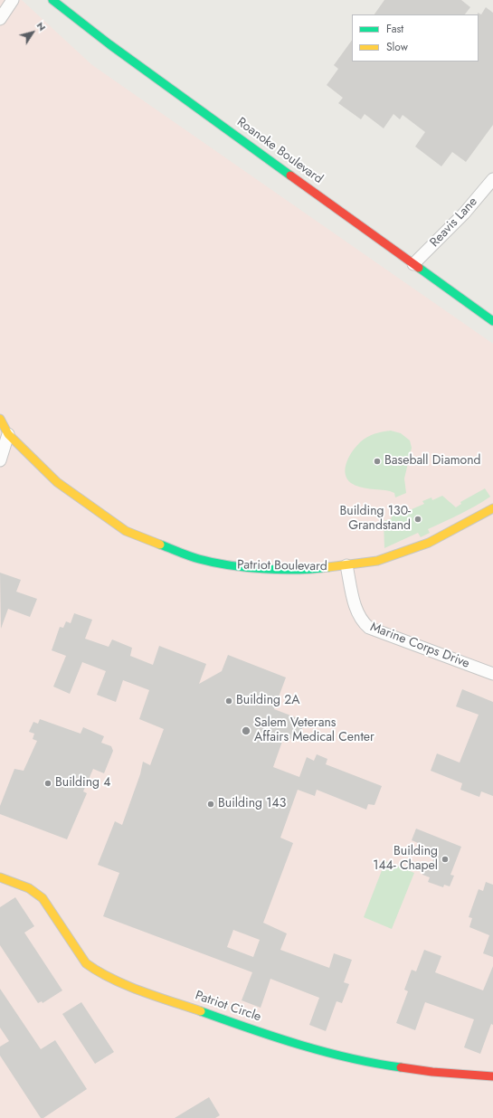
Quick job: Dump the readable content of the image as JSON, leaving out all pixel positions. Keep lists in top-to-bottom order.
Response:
{
  "streets": {
    "street": [
      "Roanoke Boulevard",
      "Reavis Lane",
      "Patriot Boulevard",
      "Marine Corps Drive",
      "Patriot Circle"
    ]
  },
  "crossings": [
    ["Roanoke Boulevard", "Reavis Lane"],
    ["Patriot Boulevard", "Marine Corps Drive"]
  ],
  "places": [
    "Baseball Diamond",
    "Building 130- Grandstand",
    "Building 2A",
    "Salem Veterans Affairs Medical Center",
    "Building 4",
    "Building 143",
    "Building 144- Chapel"
  ],
  "legend": ["Fast", "Slow"],
  "north": "top right"
}
